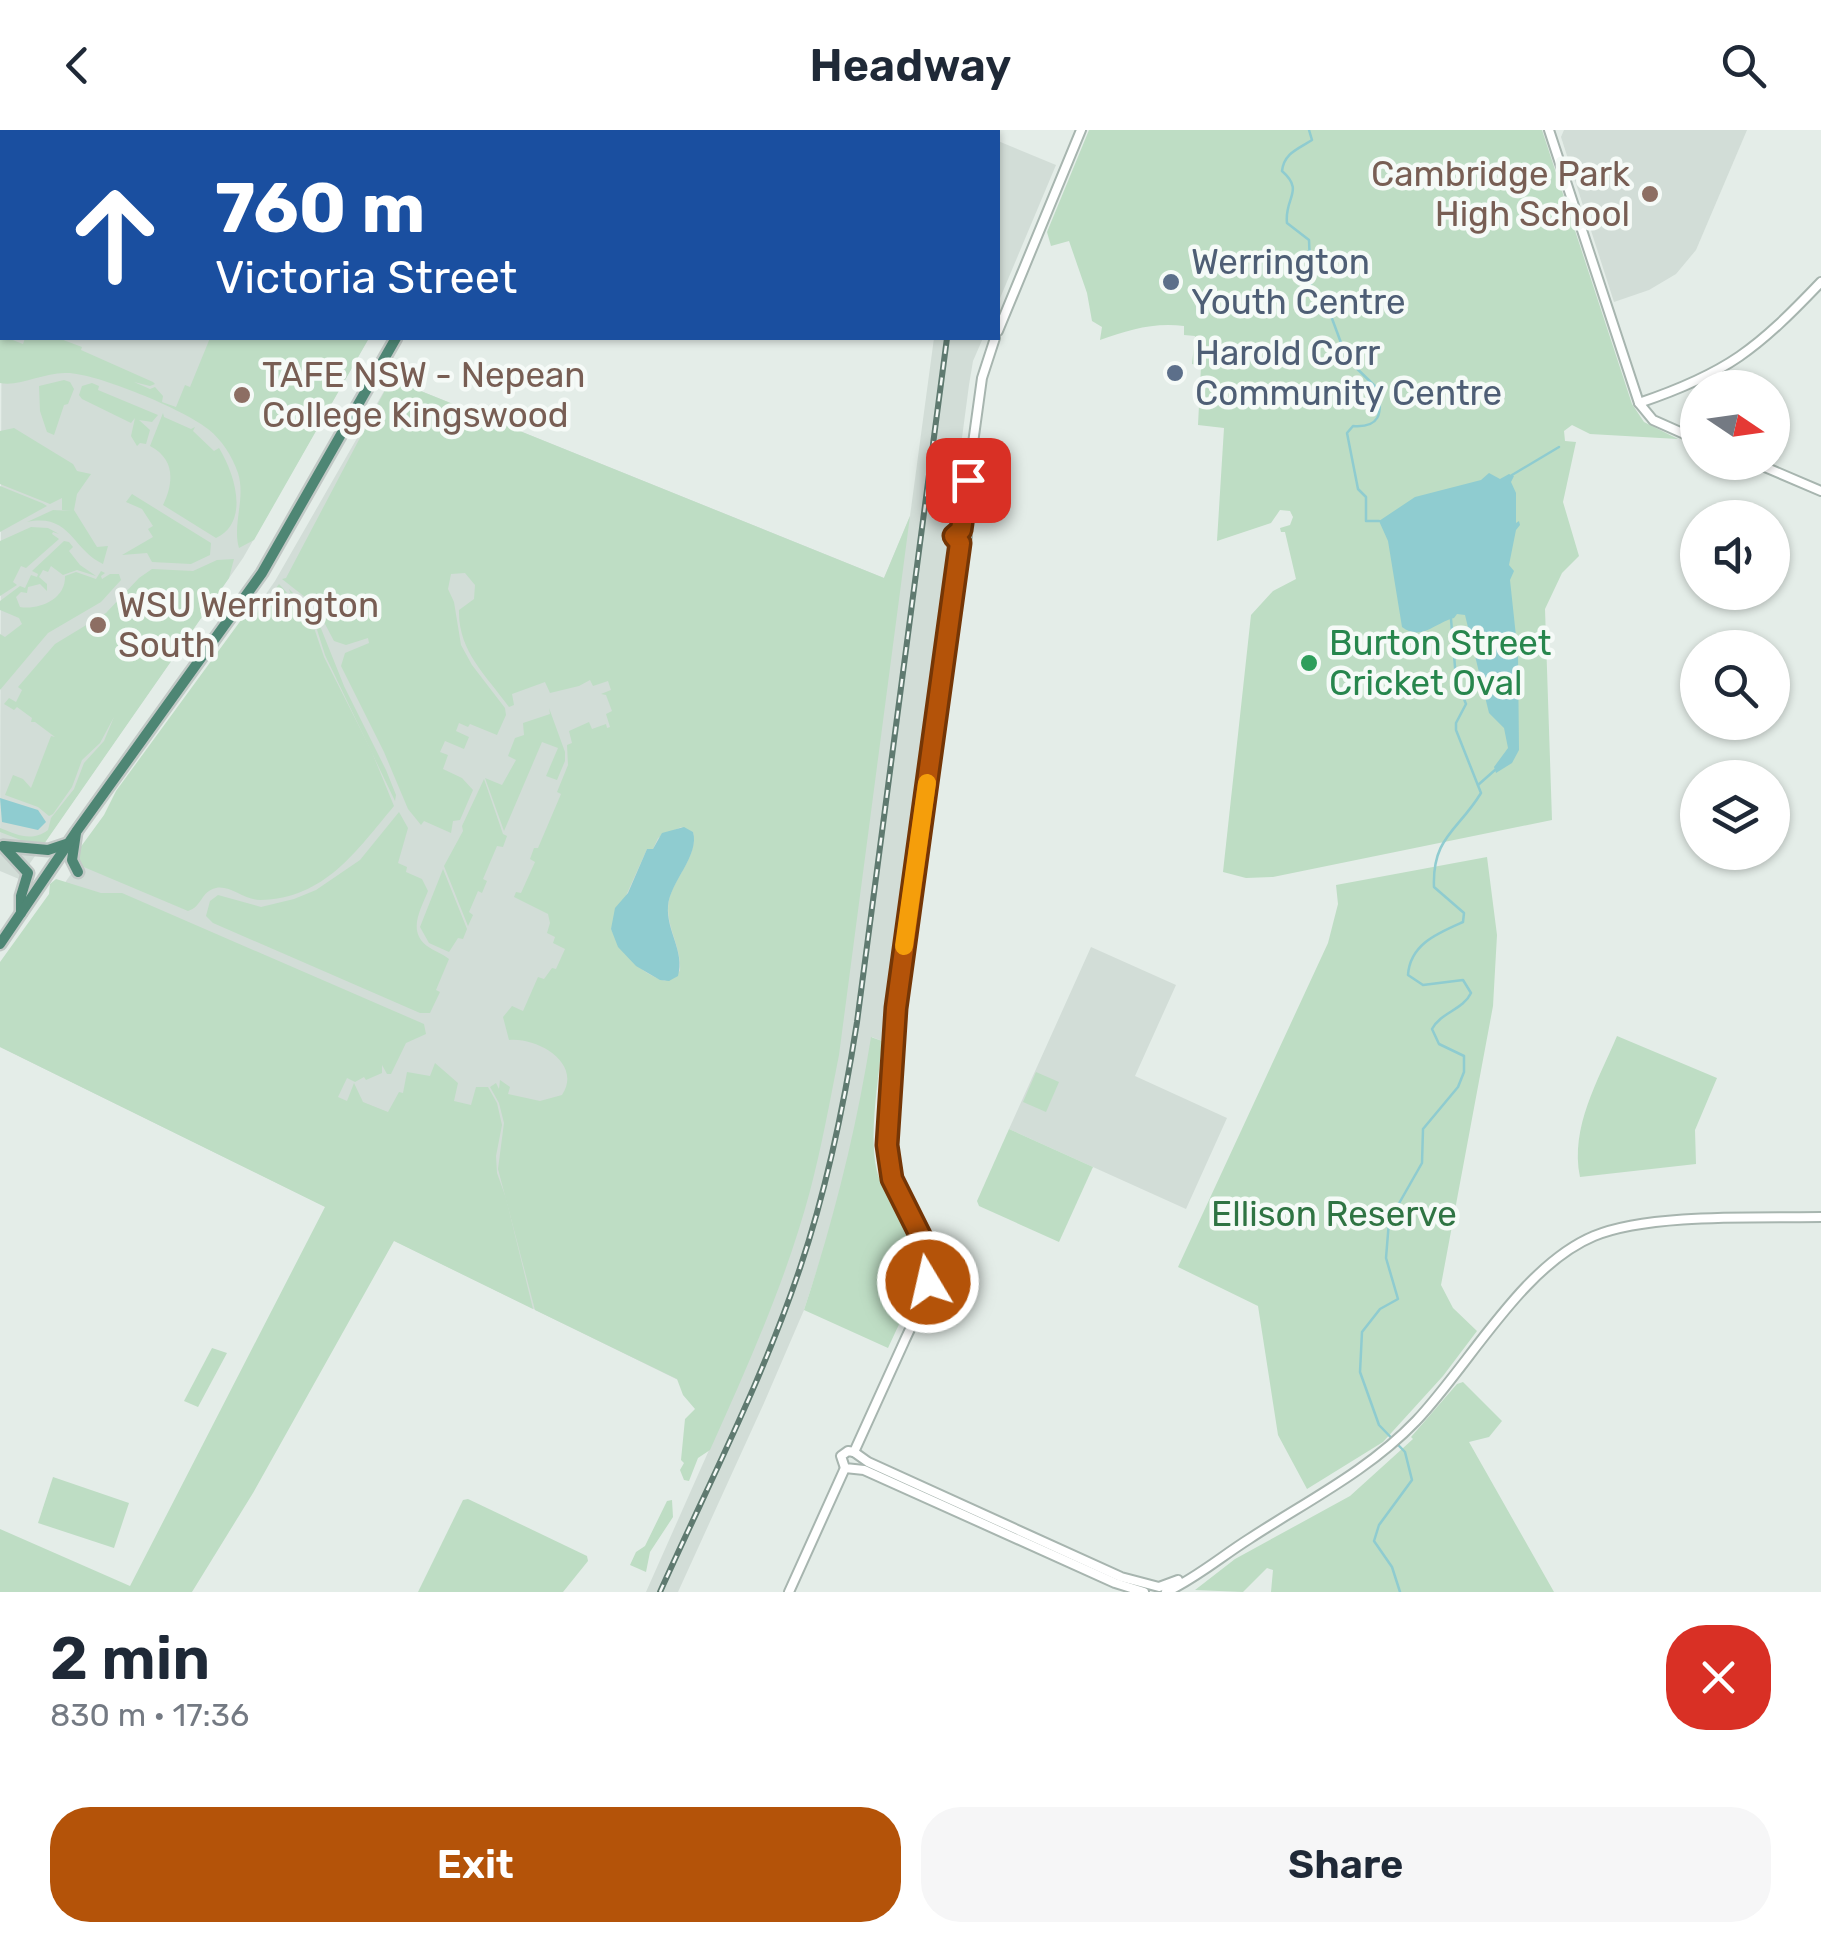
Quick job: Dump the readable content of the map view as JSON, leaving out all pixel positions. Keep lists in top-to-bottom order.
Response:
{
  "parks": ["Ellison Reserve"],
  "places": [
    "Cambridge Park High School",
    "Werrington Youth Centre",
    "Harold Corr Community Centre",
    "TAFE NSW - Nepean College Kingswood",
    "WSU Werrington South",
    "Burton Street Cricket Oval"
  ],
  "north": "right",
  "page": {
    "header": "Headway",
    "turn": ["760 m", "Victoria Street"],
    "heading": ["2 min", "830 m · 17:36"],
    "buttons": ["Exit", "Share"]
  }
}
